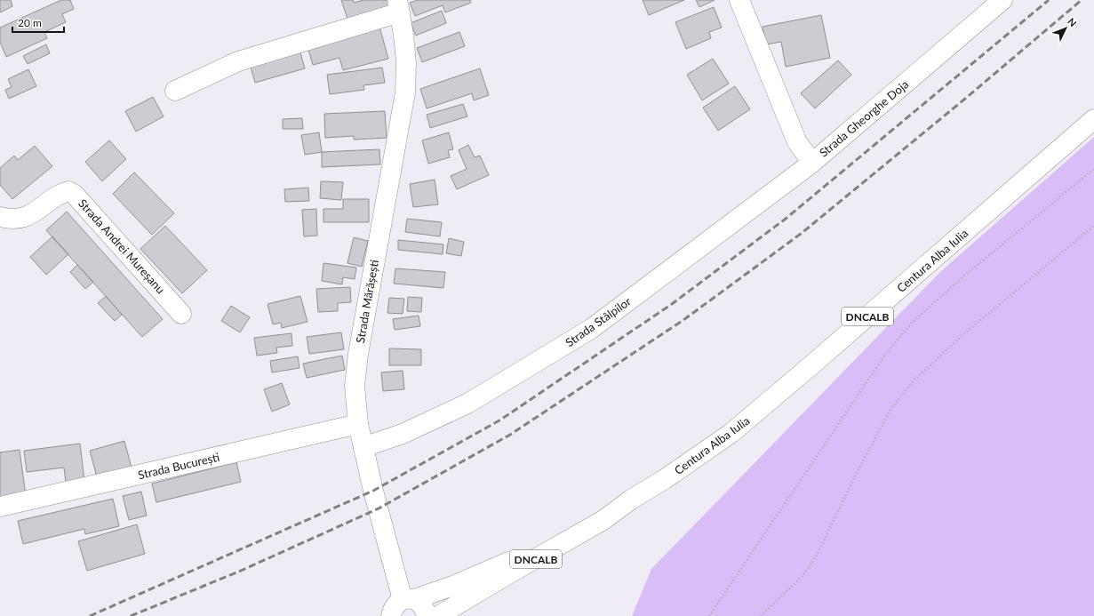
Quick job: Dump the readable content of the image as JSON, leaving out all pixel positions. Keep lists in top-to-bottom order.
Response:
{
  "streets": {
    "main road": [
      "Strada Gheorghe Doja",
      "Strada Andrei Mureșanu",
      "Centura Alba Iulia",
      "Strada Mărășești",
      "DNCALB",
      "Strada Stâlpilor",
      "Strada București"
    ]
  },
  "crossings": [
    ["Strada Gheorghe Doja", "Strada Stâlpilor"],
    ["Centura Alba Iulia", "Strada Mărășești"],
    ["Strada Mărășești", "Strada Stâlpilor"],
    ["Strada Mărășești", "Strada București"]
  ],
  "scale_bar": "20 m",
  "north": "top right"
}
